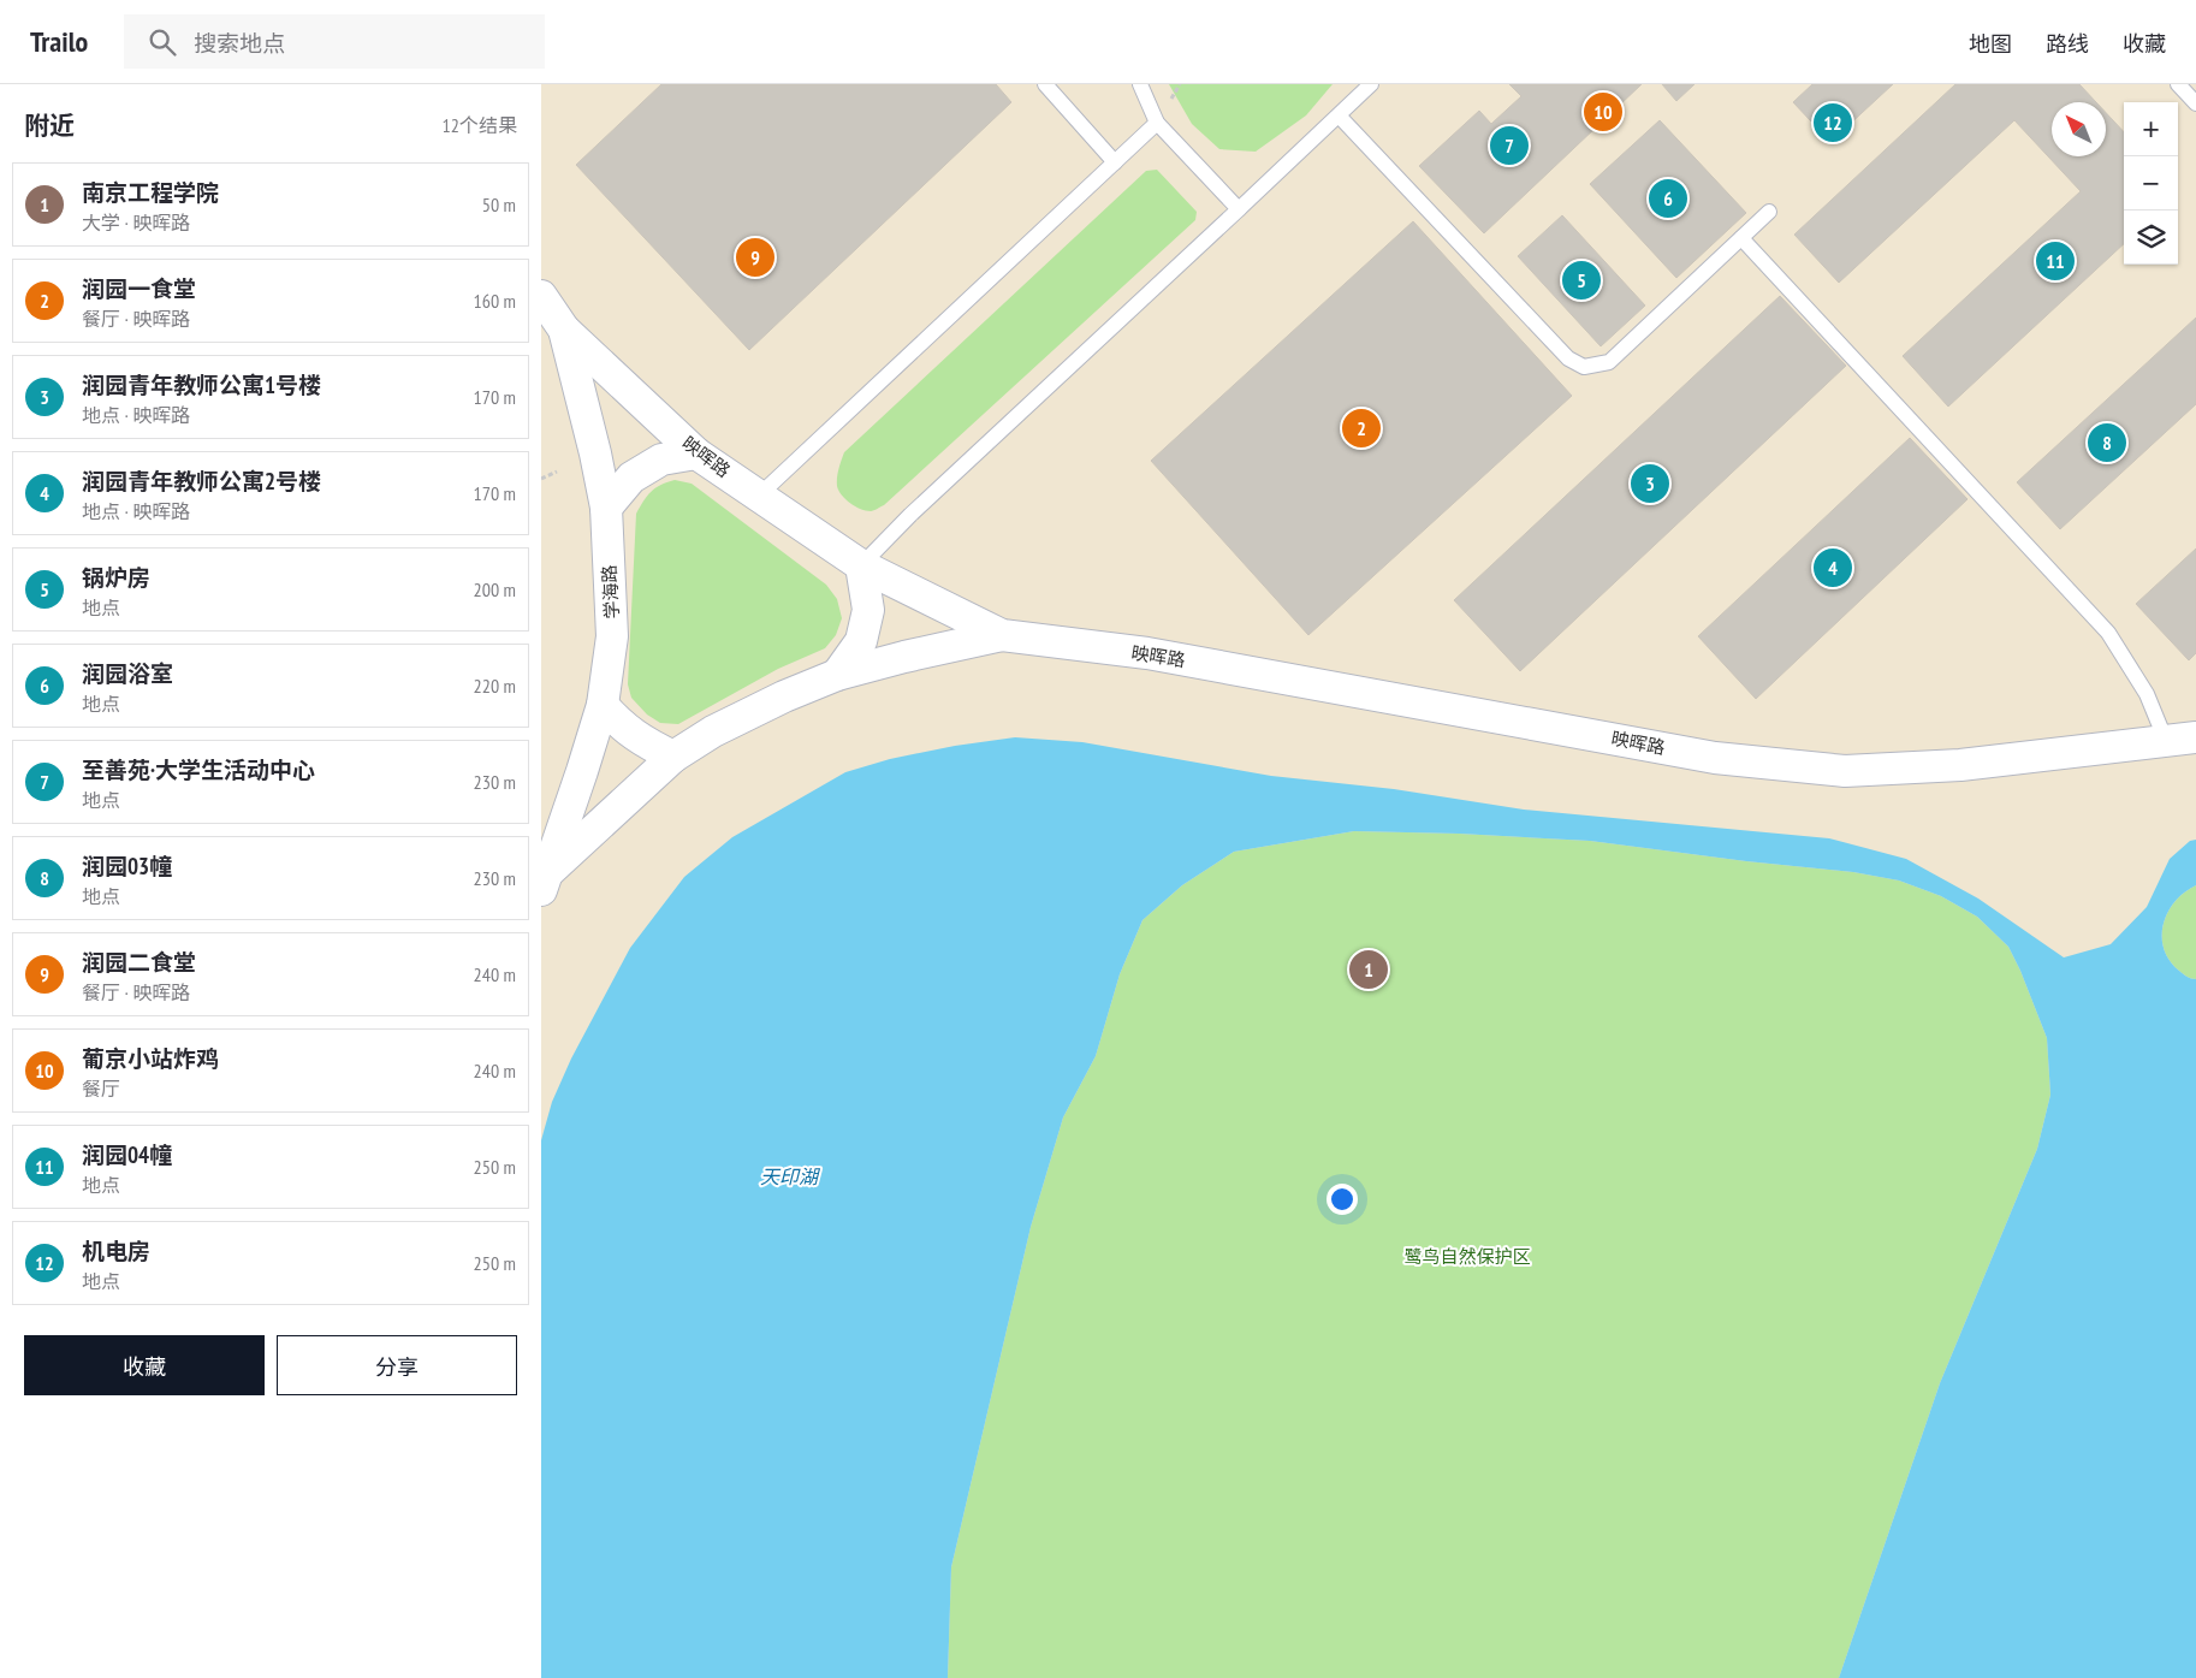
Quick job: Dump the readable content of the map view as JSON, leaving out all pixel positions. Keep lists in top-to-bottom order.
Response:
{
  "streets": {
    "street": ["映晖路", "学海路"]
  },
  "crossings": [
    ["映晖路", "学海路"]
  ],
  "water": ["天印湖"],
  "parks": ["鹭鸟自然保护区"],
  "north": "top left",
  "page": {
    "header": "Trailo",
    "search": "搜索地点",
    "nav": ["地图", "路线", "收藏"],
    "heading": ["附近", "12个结果"],
    "pins": [
      "10",
      "12",
      "7",
      "6",
      "9",
      "11",
      "5",
      "2",
      "8",
      "3",
      "4",
      "1"
    ],
    "map_buttons": ["+", "−"],
    "list": [
      {
        "mark": "1",
        "name": "南京工程学院",
        "note": "大学 · 映晖路",
        "value": "50 m"
      },
      {
        "mark": "2",
        "name": "润园一食堂",
        "note": "餐厅 · 映晖路",
        "value": "160 m"
      },
      {
        "mark": "3",
        "name": "润园青年教师公寓1号楼",
        "note": "地点 · 映晖路",
        "value": "170 m"
      },
      {
        "mark": "4",
        "name": "润园青年教师公寓2号楼",
        "note": "地点 · 映晖路",
        "value": "170 m"
      },
      {
        "mark": "5",
        "name": "锅炉房",
        "note": "地点",
        "value": "200 m"
      },
      {
        "mark": "6",
        "name": "润园浴室",
        "note": "地点",
        "value": "220 m"
      },
      {
        "mark": "7",
        "name": "至善苑·大学生活动中心",
        "note": "地点",
        "value": "230 m"
      },
      {
        "mark": "8",
        "name": "润园03幢",
        "note": "地点",
        "value": "230 m"
      },
      {
        "mark": "9",
        "name": "润园二食堂",
        "note": "餐厅 · 映晖路",
        "value": "240 m"
      },
      {
        "mark": "10",
        "name": "葡京小站炸鸡",
        "note": "餐厅",
        "value": "240 m"
      },
      {
        "mark": "11",
        "name": "润园04幢",
        "note": "地点",
        "value": "250 m"
      },
      {
        "mark": "12",
        "name": "机电房",
        "note": "地点",
        "value": "250 m"
      }
    ],
    "buttons": ["收藏", "分享"]
  }
}
